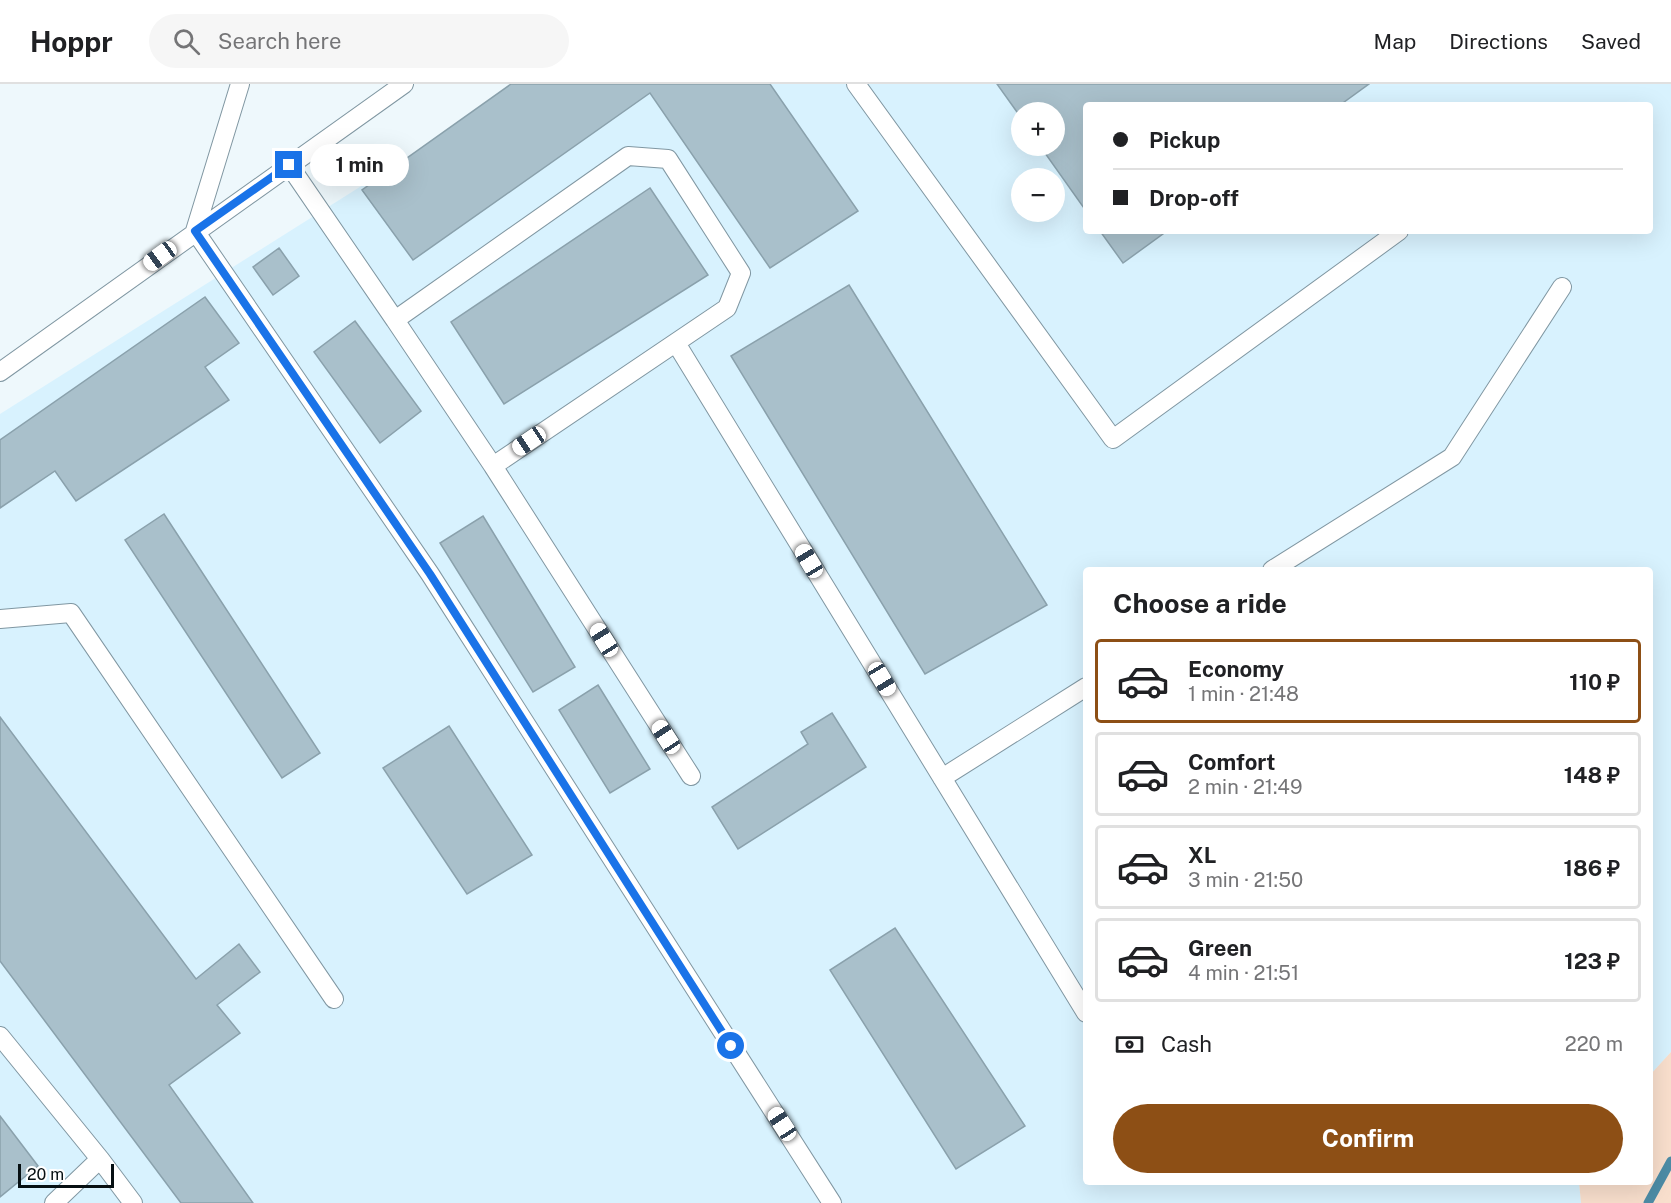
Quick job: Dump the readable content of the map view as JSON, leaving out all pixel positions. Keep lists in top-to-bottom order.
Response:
{
  "scale_bar": "20 m",
  "page": {
    "header": "Hoppr",
    "search": "Search here",
    "nav": ["Map", "Directions", "Saved"],
    "map_buttons": ["+", "−"],
    "banner": ["Pickup", "Drop-off"],
    "bubble": "1 min",
    "heading": "Choose a ride",
    "list": [
      {
        "name": "Economy",
        "note": "1 min · 21:48",
        "value": "110 ₽"
      },
      {
        "name": "Comfort",
        "note": "2 min · 21:49",
        "value": "148 ₽"
      },
      {
        "name": "XL",
        "note": "3 min · 21:50",
        "value": "186 ₽"
      },
      {
        "name": "Green",
        "note": "4 min · 21:51",
        "value": "123 ₽"
      }
    ],
    "pay": ["Cash", "220 m"],
    "buttons": "Confirm",
    "scale": "20 m"
  }
}
